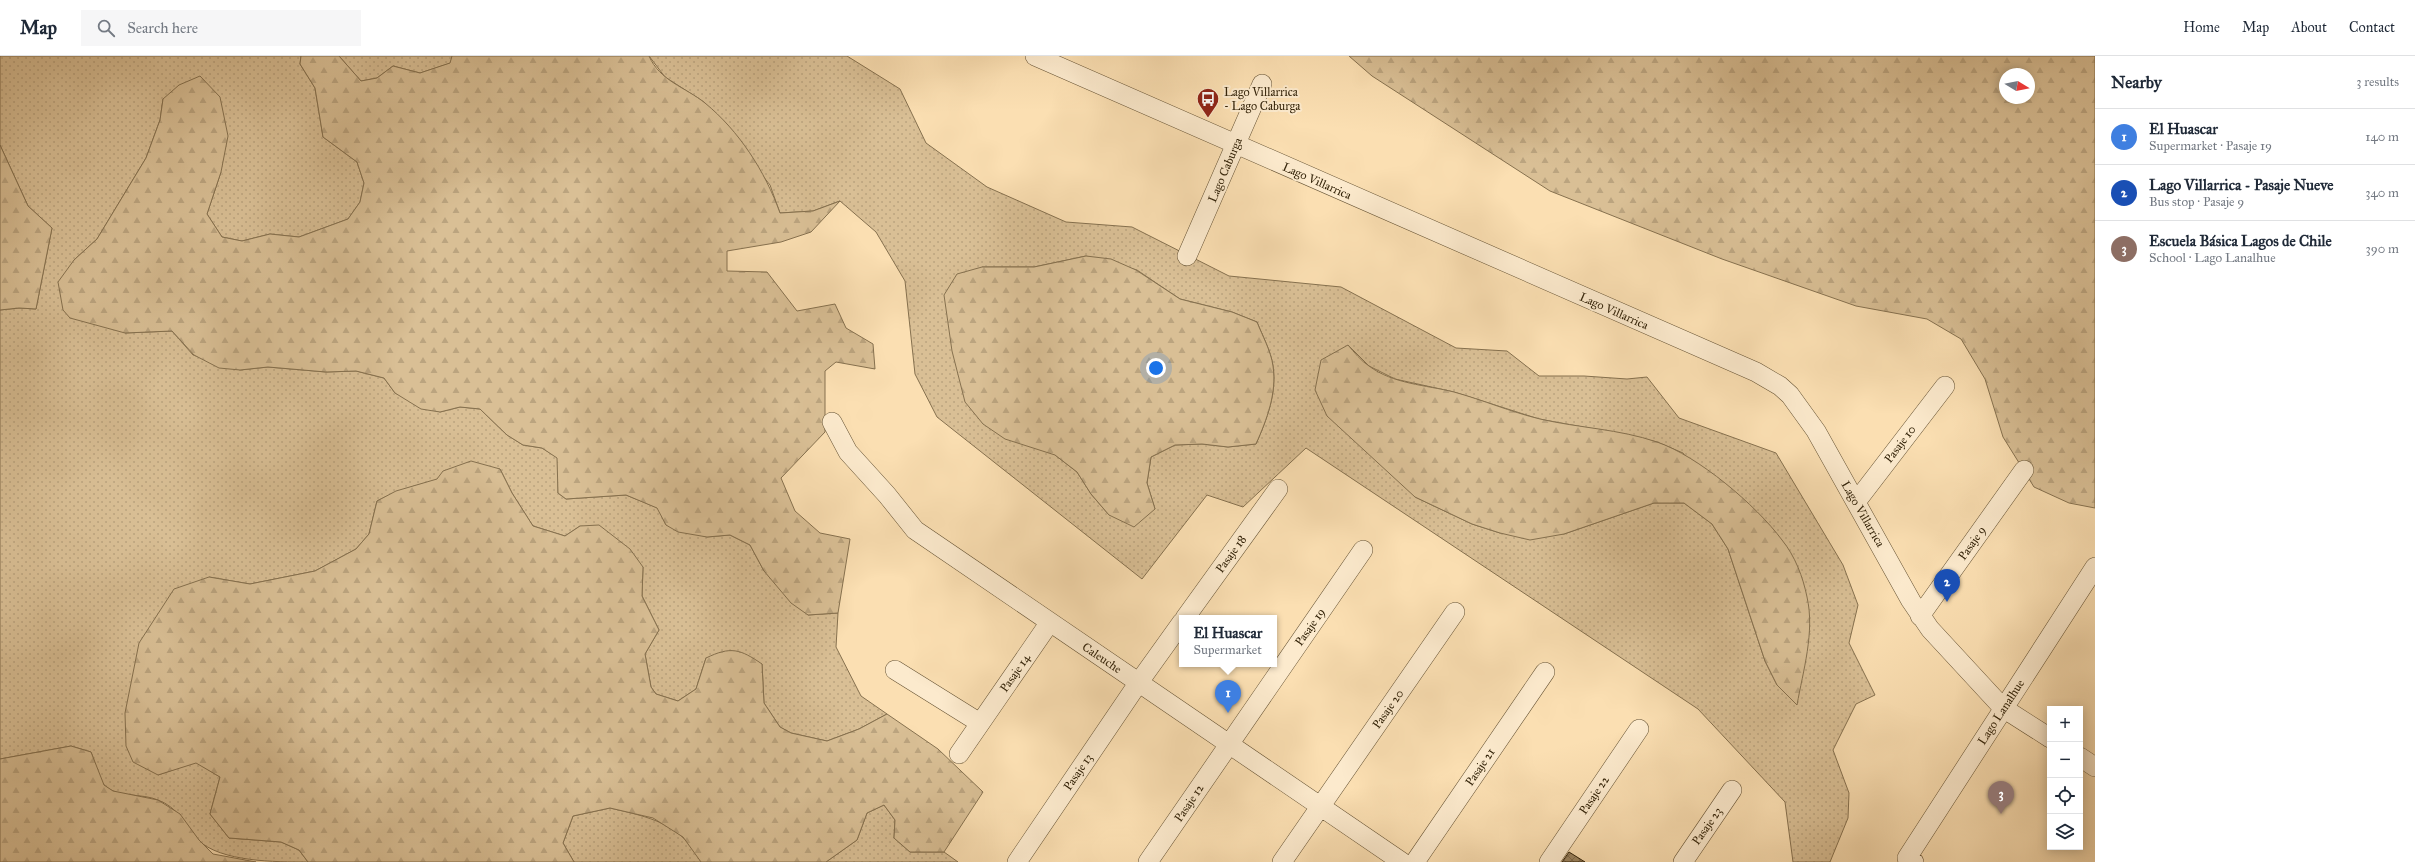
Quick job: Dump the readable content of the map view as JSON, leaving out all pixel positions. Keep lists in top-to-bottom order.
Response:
{
  "streets": {
    "street": [
      "Lago Caburga",
      "Lago Villarrica",
      "Pasaje 10",
      "Pasaje 9",
      "Pasaje 18",
      "Pasaje 19",
      "Caleuche",
      "Pasaje 14",
      "Pasaje 20",
      "Lago Lanalhue",
      "Pasaje 21",
      "Pasaje 13",
      "Pasaje 22",
      "Pasaje 12",
      "Pasaje 23"
    ]
  },
  "crossings": [
    ["Lago Caburga", "Lago Villarrica"],
    ["Lago Villarrica", "Pasaje 10"],
    ["Lago Villarrica", "Pasaje 9"],
    ["Lago Villarrica", "Lago Lanalhue"],
    ["Pasaje 19", "Caleuche"],
    ["Pasaje 19", "Pasaje 12"],
    ["Caleuche", "Pasaje 14"],
    ["Caleuche", "Pasaje 20"],
    ["Caleuche", "Pasaje 13"],
    ["Caleuche", "Pasaje 12"]
  ],
  "places": {
    "bus stop": ["Lago Villarrica - Lago Caburga"]
  },
  "north": "right",
  "page": {
    "header": "Map",
    "search": "Search here",
    "nav": [
      "Home",
      "Map",
      "About",
      "Contact"
    ],
    "heading": ["Nearby", "3 results"],
    "list": [
      {
        "mark": "1",
        "name": "El Huascar",
        "note": "Supermarket · Pasaje 19",
        "value": "140 m"
      },
      {
        "mark": "2",
        "name": "Lago Villarrica - Pasaje Nueve",
        "note": "Bus stop · Pasaje 9",
        "value": "340 m"
      },
      {
        "mark": "3",
        "name": "Escuela Básica Lagos de Chile",
        "note": "School · Lago Lanalhue",
        "value": "390 m"
      }
    ],
    "pins": ["2", "1", "3"],
    "popup": ["El Huascar", "Supermarket"],
    "map_buttons": ["+", "−"]
  }
}
